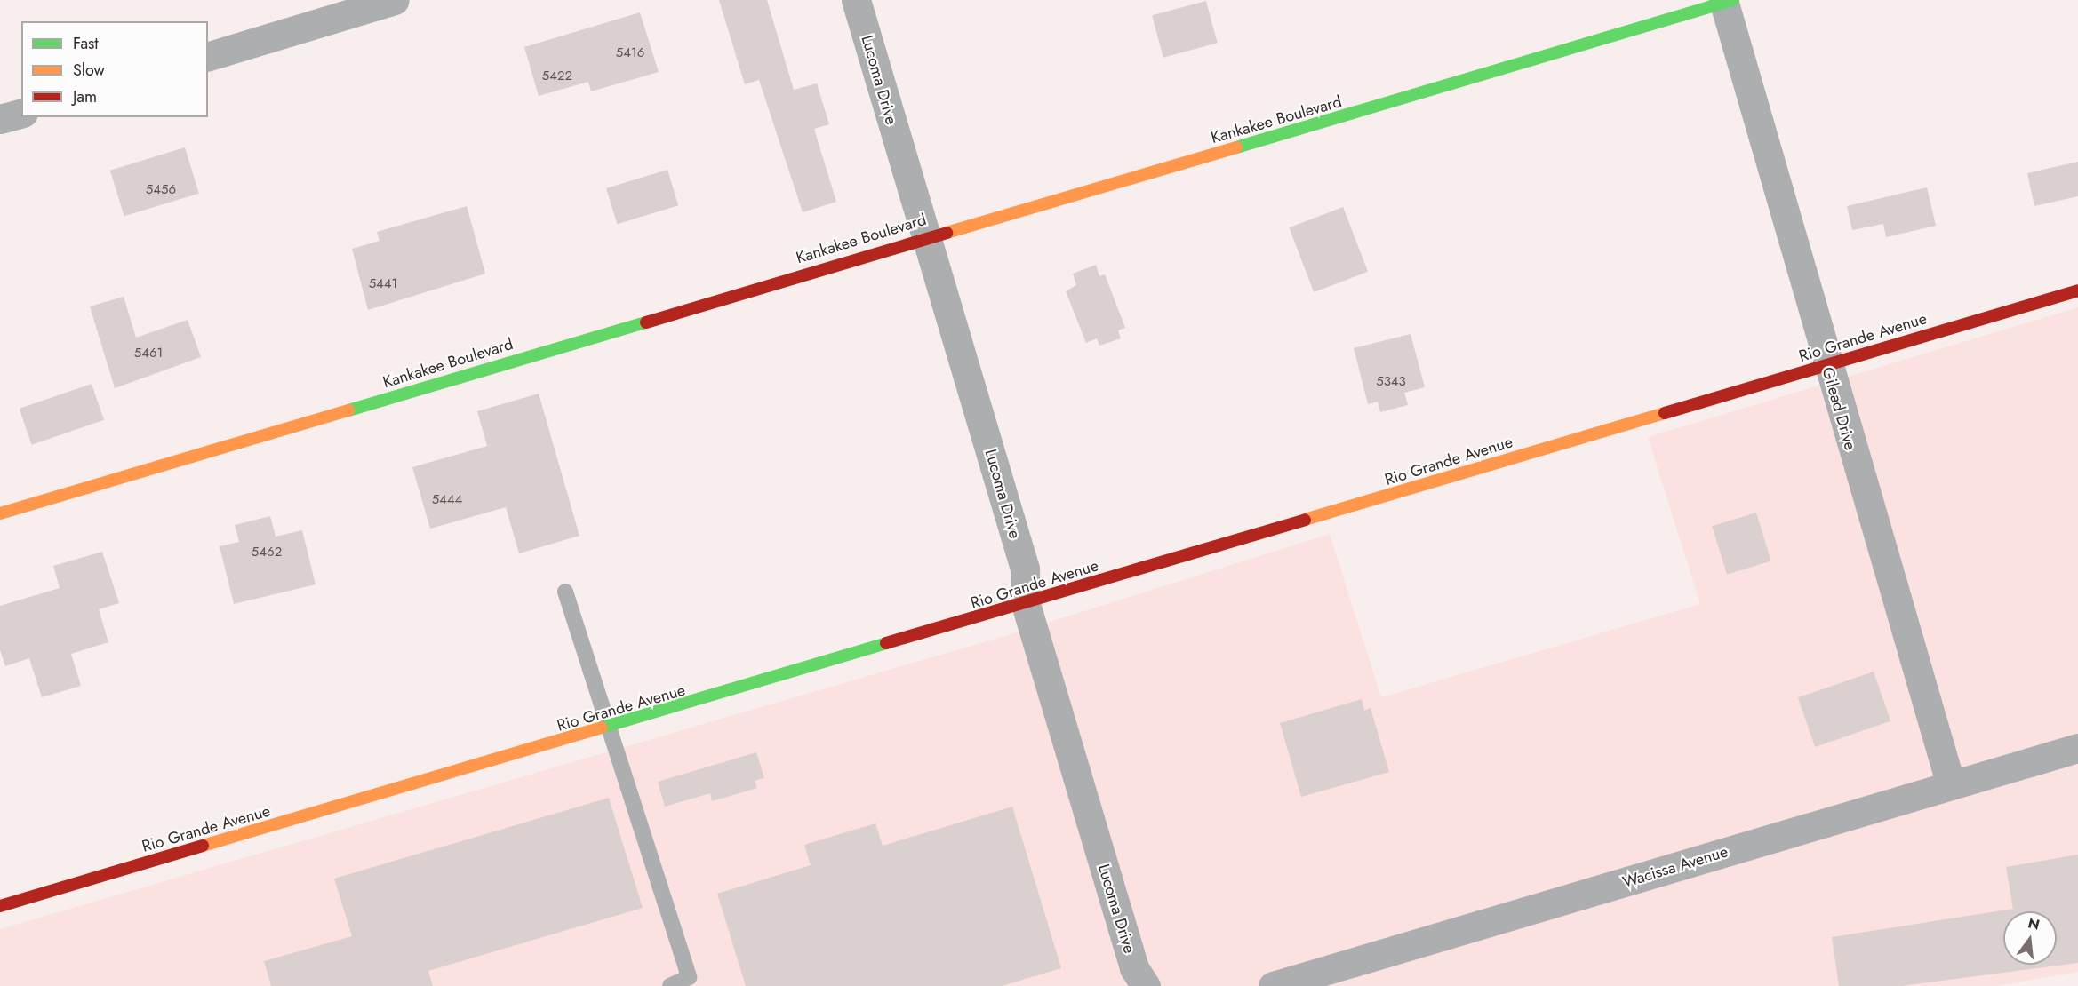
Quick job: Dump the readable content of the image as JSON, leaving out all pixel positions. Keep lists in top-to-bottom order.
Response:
{
  "streets": {
    "street": [
      "Lucoma Drive",
      "Kankakee Boulevard",
      "Rio Grande Avenue",
      "Gilead Drive",
      "Wacissa Avenue"
    ]
  },
  "crossings": [
    ["Lucoma Drive", "Kankakee Boulevard"],
    ["Lucoma Drive", "Rio Grande Avenue"],
    ["Kankakee Boulevard", "Gilead Drive"],
    ["Rio Grande Avenue", "Gilead Drive"],
    ["Gilead Drive", "Wacissa Avenue"]
  ],
  "house_numbers": [
    "5416",
    "5422",
    "5456",
    "5441",
    "5461",
    "5343",
    "5444",
    "5462"
  ],
  "legend": ["Fast", "Slow", "Jam"],
  "north": "top"
}
